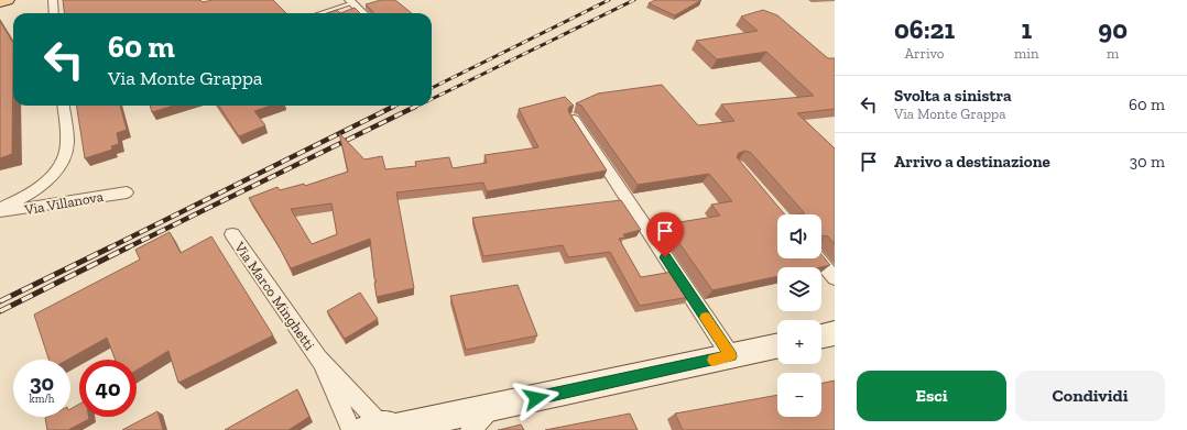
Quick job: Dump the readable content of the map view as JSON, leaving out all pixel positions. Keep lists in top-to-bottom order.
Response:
{
  "streets": {
    "street": ["Via Villanova", "Via Marco Minghetti"]
  },
  "page": {
    "eta": [
      "06:21",
      "Arrivo",
      "1",
      "min",
      "90",
      "m"
    ],
    "turn": ["60 m", "Via Monte Grappa"],
    "list": [
      {
        "name": "Svolta a sinistra",
        "note": "Via Monte Grappa",
        "value": "60 m"
      },
      {
        "name": "Arrivo a destinazione",
        "value": "30 m"
      }
    ],
    "map_buttons": ["+", "−"],
    "speed": "30 km/h",
    "limit": "40",
    "buttons": ["Esci", "Condividi"]
  }
}
